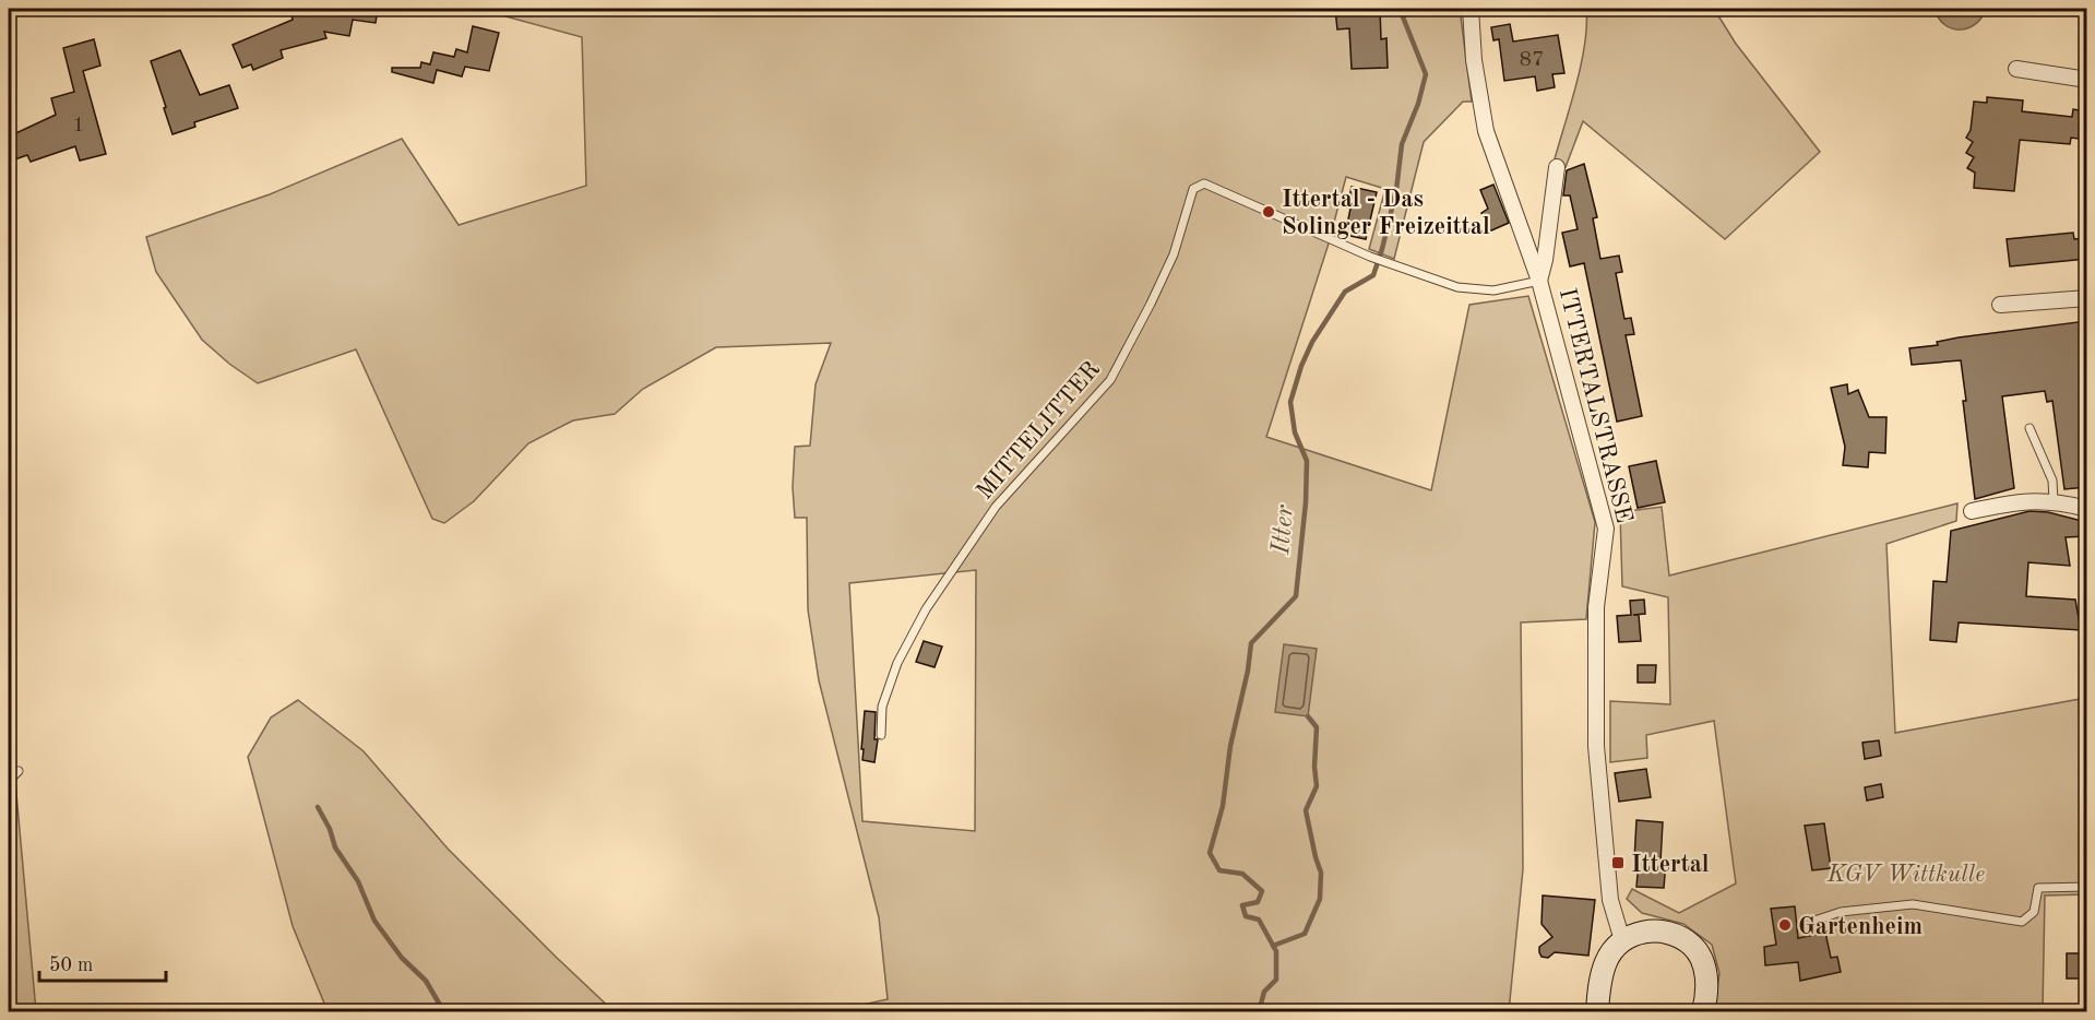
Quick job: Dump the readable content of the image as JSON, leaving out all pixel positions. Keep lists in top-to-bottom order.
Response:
{
  "streets": {
    "street": ["ITTERTALSTRASSE"],
    "lane": ["MITTELITTER"]
  },
  "crossings": [
    ["ITTERTALSTRASSE", "MITTELITTER"]
  ],
  "water": ["Itter"],
  "parks": ["KGV Wittkulle"],
  "places": {
    "other": ["Ittertal - Das Solinger Freizeittal", "Gartenheim"],
    "transit": ["Ittertal"]
  },
  "house_numbers": ["87", "1"],
  "scale_bar": "50 m"
}
